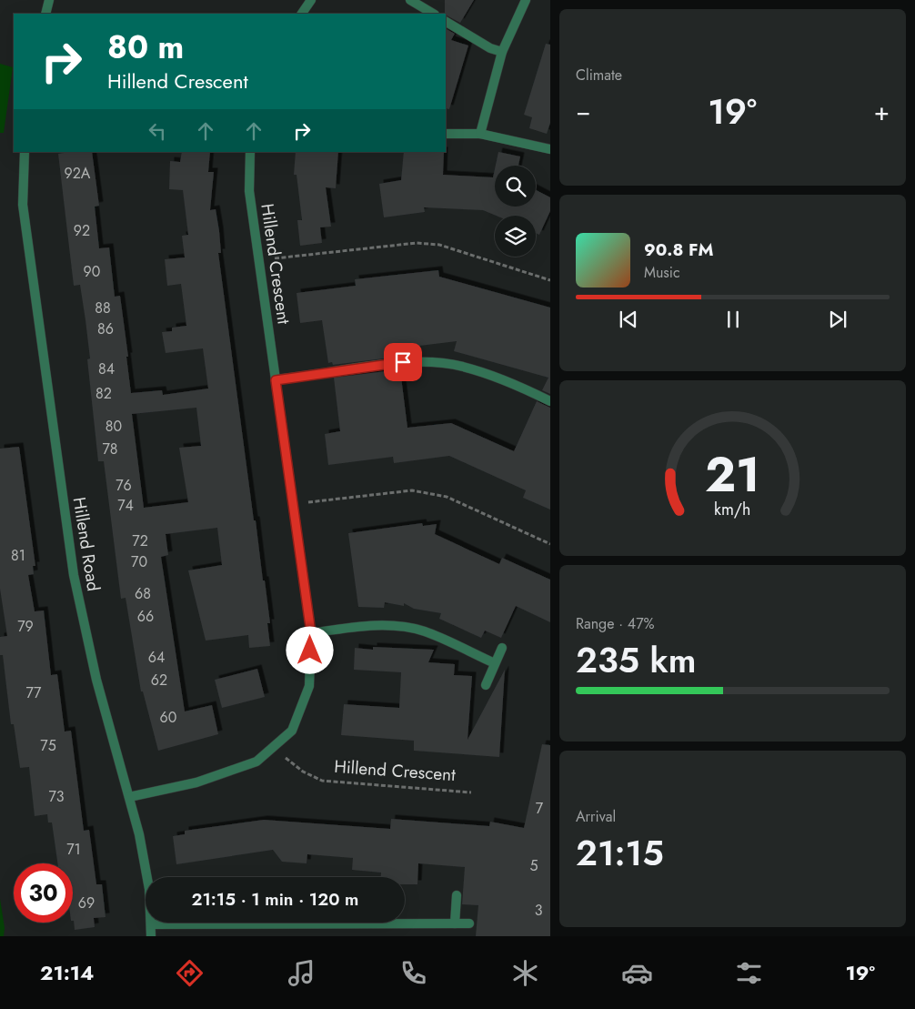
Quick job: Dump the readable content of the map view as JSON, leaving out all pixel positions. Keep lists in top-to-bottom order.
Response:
{
  "streets": {
    "street": ["Hillend Crescent", "Hillend Road"]
  },
  "crossings": [
    ["Hillend Crescent", "Hillend Road"]
  ],
  "house_numbers": [
    "92A",
    "92",
    "90",
    "88",
    "86",
    "84",
    "82",
    "80",
    "78",
    "76",
    "74",
    "72",
    "81",
    "70",
    "68",
    "66",
    "79",
    "64",
    "62",
    "77",
    "60",
    "75",
    "73",
    "7",
    "71",
    "5",
    "69",
    "3"
  ],
  "page": {
    "tile": [
      "Climate",
      ["Range · 47%", "235 km"],
      ["Arrival", "21:15"]
    ],
    "turn": ["80 m", "Hillend Crescent"],
    "heat": ["−", "19°", "+"],
    "song": ["90.8 FM", "Music"],
    "limit": "30",
    "trip": "21:15 · 1 min · 120 m",
    "tabs": ["21:14", "19°"],
    "gauge": ["21", "km/h"]
  }
}
